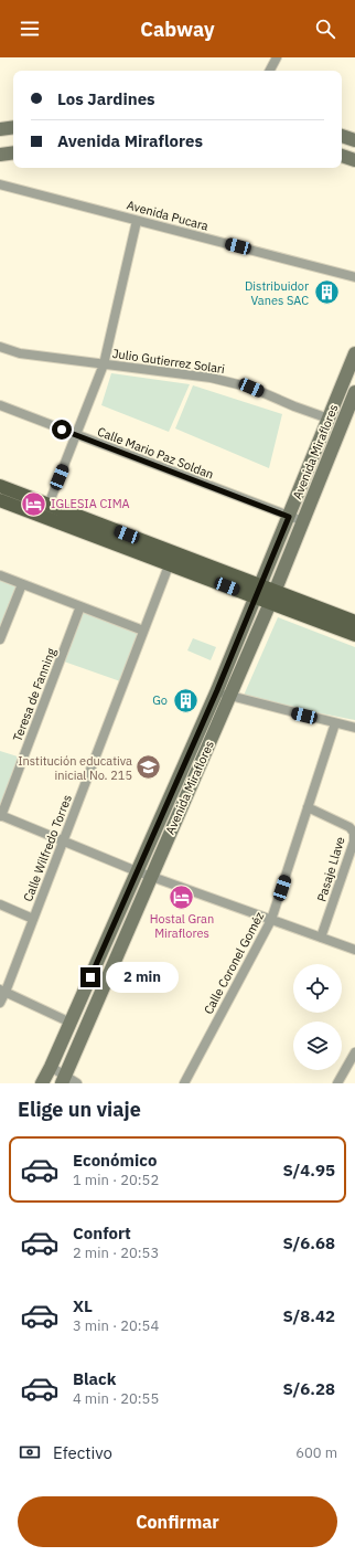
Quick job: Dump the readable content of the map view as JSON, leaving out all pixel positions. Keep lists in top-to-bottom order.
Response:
{
  "streets": {
    "main road": ["Avenida Miraflores"],
    "street": [
      "Avenida Pucara",
      "Julio Gutierrez Solari",
      "Calle Mario Paz Soldan",
      "Teresa de Fanning",
      "Calle Wilfredo Torres",
      "Pasaje Llave",
      "Calle Coronel Goméz"
    ]
  },
  "crossings": [
    ["Julio Gutierrez Solari", "Avenida Miraflores"],
    ["Avenida Miraflores", "Calle Mario Paz Soldan"],
    ["Pasaje Llave", "Calle Coronel Goméz"]
  ],
  "places": {
    "building": ["Distribuidor Vanes SAC", "Go"],
    "hotel": ["IGLESIA CIMA", "Hostal Gran Miraflores"],
    "school or university": ["Institución educativa inicial No. 215"]
  },
  "page": {
    "header": "Cabway",
    "banner": ["Los Jardines", "Avenida Miraflores"],
    "bubble": "2 min",
    "heading": "Elige un viaje",
    "list": [
      {
        "name": "Económico",
        "note": "1 min · 20:52",
        "value": "S/4.95"
      },
      {
        "name": "Confort",
        "note": "2 min · 20:53",
        "value": "S/6.68"
      },
      {
        "name": "XL",
        "note": "3 min · 20:54",
        "value": "S/8.42"
      },
      {
        "name": "Black",
        "note": "4 min · 20:55",
        "value": "S/6.28"
      }
    ],
    "pay": ["Efectivo", "600 m"],
    "buttons": "Confirmar"
  }
}
